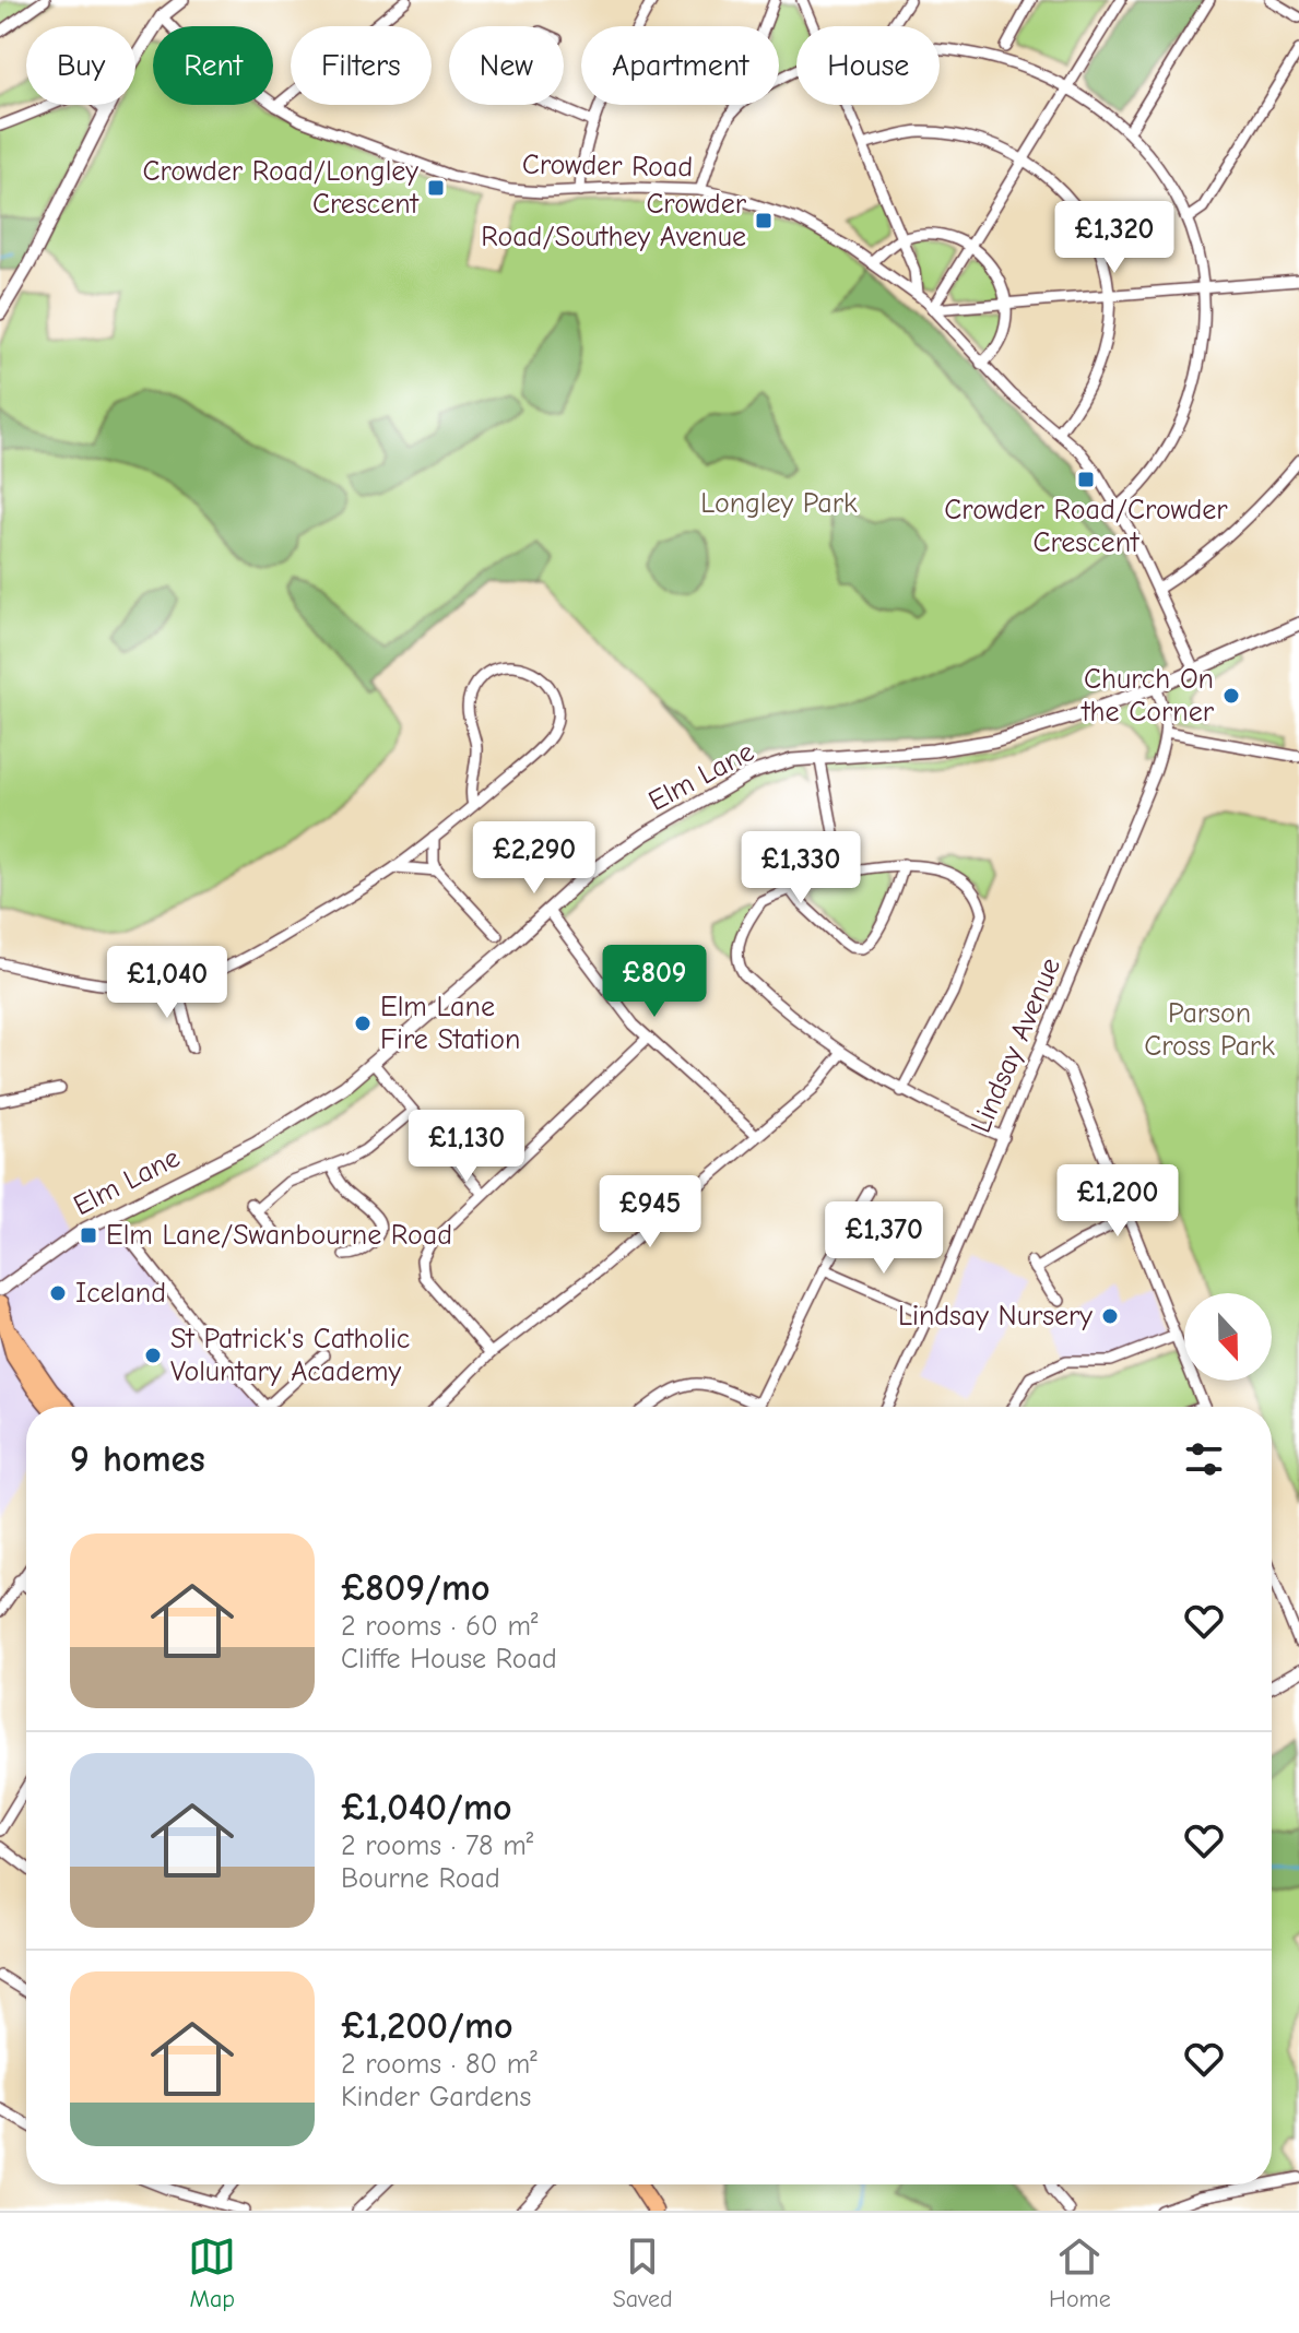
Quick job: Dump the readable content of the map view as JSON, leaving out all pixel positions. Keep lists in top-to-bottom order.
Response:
{
  "streets": {
    "street": ["Crowder Road", "Elm Lane", "Lindsay Avenue"]
  },
  "crossings": [
    ["Crowder Road", "Elm Lane"],
    ["Elm Lane", "Lindsay Avenue"]
  ],
  "parks": ["Longley Park", "Parson Cross Park"],
  "places": {
    "transit": [
      "Crowder Road/Longley Crescent",
      "Crowder Road/Southey Avenue",
      "Crowder Road/Crowder Crescent",
      "Elm Lane/Swanbourne Road"
    ],
    "other": [
      "Church On the Corner",
      "Elm Lane Fire Station",
      "Iceland",
      "Lindsay Nursery",
      "St Patrick's Catholic Voluntary Academy"
    ]
  },
  "north": "bottom",
  "page": {
    "chip": [
      "Buy",
      "Rent",
      "Filters",
      "New",
      "Apartment",
      "House"
    ],
    "price": [
      "£1,320",
      "£2,290",
      "£1,330",
      "£809",
      "£1,040",
      "£1,130",
      "£1,200",
      "£945",
      "£1,370"
    ],
    "heading": "9 homes",
    "list": [
      {
        "name": "£809/mo",
        "note": "2 rooms · 60 m² · Cliffe House Road"
      },
      {
        "name": "£1,040/mo",
        "note": "2 rooms · 78 m² · Bourne Road"
      },
      {
        "name": "£1,200/mo",
        "note": "2 rooms · 80 m² · Kinder Gardens"
      }
    ],
    "tabs": ["Map", "Saved", "Home"]
  }
}
